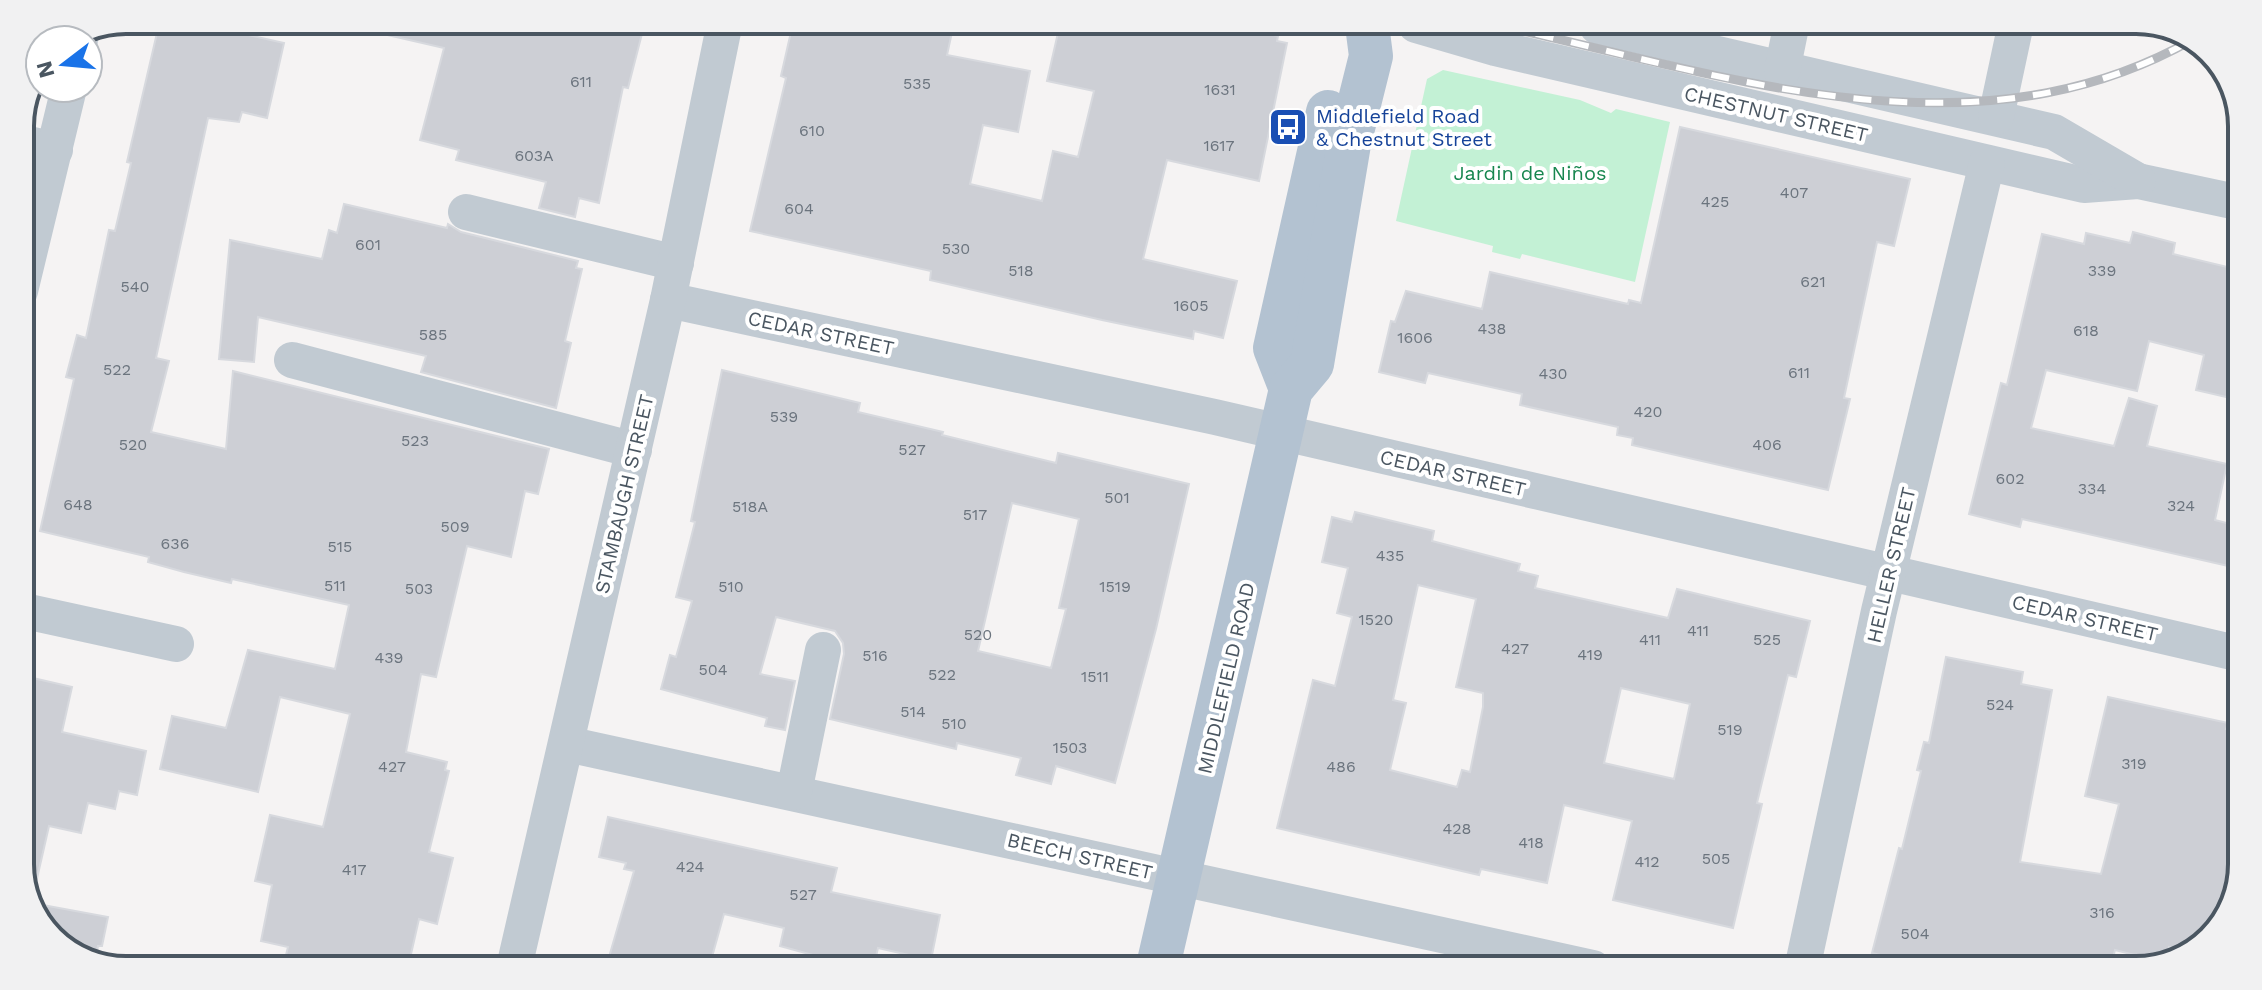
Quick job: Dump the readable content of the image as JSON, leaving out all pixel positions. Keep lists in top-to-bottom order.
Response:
{
  "streets": {
    "main road": ["MIDDLEFIELD ROAD"],
    "street": [
      "CHESTNUT STREET",
      "CEDAR STREET",
      "STAMBAUGH STREET",
      "HELLER STREET",
      "BEECH STREET"
    ]
  },
  "crossings": [
    ["CHESTNUT STREET", "HELLER STREET"],
    ["CEDAR STREET", "STAMBAUGH STREET"],
    ["CEDAR STREET", "HELLER STREET"],
    ["CEDAR STREET", "MIDDLEFIELD ROAD"],
    ["STAMBAUGH STREET", "BEECH STREET"],
    ["MIDDLEFIELD ROAD", "BEECH STREET"]
  ],
  "parks": ["Jardin de Niños"],
  "places": {
    "bus stop": ["Middlefield Road & Chestnut Street"]
  },
  "house_numbers": [
    "611",
    "535",
    "1631",
    "610",
    "1617",
    "603A",
    "407",
    "425",
    "604",
    "601",
    "530",
    "518",
    "339",
    "621",
    "540",
    "1605",
    "438",
    "618",
    "585",
    "1606",
    "522",
    "611",
    "430",
    "420",
    "539",
    "523",
    "520",
    "406",
    "527",
    "602",
    "334",
    "501",
    "648",
    "324",
    "518A",
    "517",
    "509",
    "636",
    "515",
    "435",
    "511",
    "510",
    "1519",
    "503",
    "1520",
    "411",
    "520",
    "411",
    "525",
    "427",
    "419",
    "516",
    "439",
    "504",
    "522",
    "1511",
    "524",
    "514",
    "510",
    "519",
    "1503",
    "319",
    "427",
    "486",
    "428",
    "418",
    "505",
    "412",
    "424",
    "417",
    "527",
    "316",
    "504"
  ],
  "north": "left"
}
